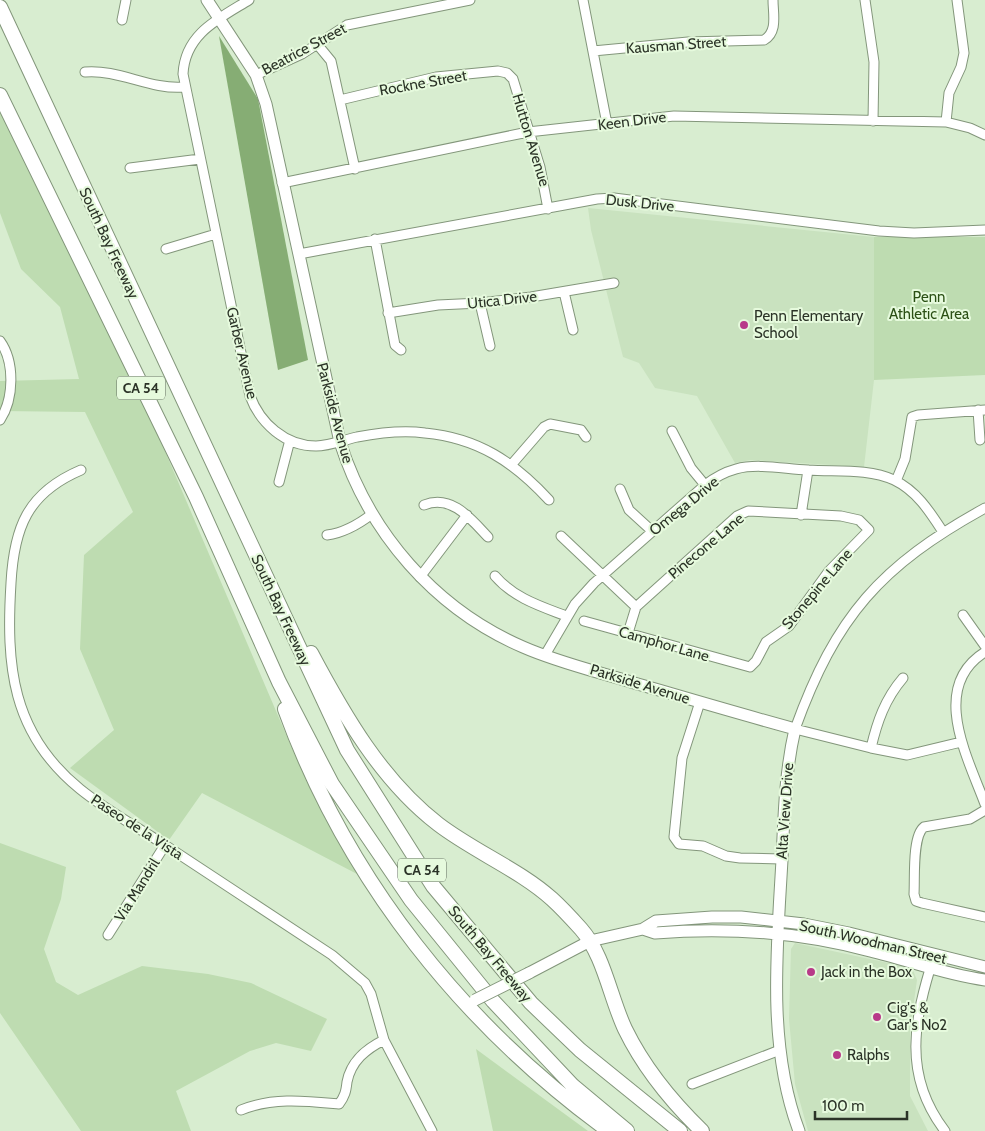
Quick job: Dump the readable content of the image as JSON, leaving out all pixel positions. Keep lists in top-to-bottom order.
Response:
{
  "streets": {
    "highway": ["South Bay Freeway", "CA 54"],
    "main road": ["Parkside Avenue", "Alta View Drive", "South Woodman Street"],
    "street": [
      "Kausman Street",
      "Beatrice Street",
      "Rockne Street",
      "Keen Drive",
      "Hutton Avenue",
      "Dusk Drive",
      "Utica Drive",
      "Garber Avenue",
      "Omega Drive",
      "Pinecone Lane",
      "Stonepine Lane",
      "Camphor Lane",
      "Paseo de la Vista",
      "Via Mandril"
    ]
  },
  "crossings": [
    ["Beatrice Street", "Parkside Avenue"],
    ["Rockne Street", "Hutton Avenue"],
    ["Keen Drive", "Hutton Avenue"],
    ["Keen Drive", "Parkside Avenue"],
    ["Hutton Avenue", "Dusk Drive"],
    ["Dusk Drive", "Parkside Avenue"],
    ["Garber Avenue", "Parkside Avenue"],
    ["Parkside Avenue", "Omega Drive"],
    ["Parkside Avenue", "Alta View Drive"],
    ["Omega Drive", "Alta View Drive"],
    ["Pinecone Lane", "Stonepine Lane"],
    ["Stonepine Lane", "Camphor Lane"],
    ["Alta View Drive", "South Woodman Street"],
    ["Paseo de la Vista", "Via Mandril"]
  ],
  "parks": ["Penn Athletic Area"],
  "places": [
    "Penn Elementary School",
    "Jack in the Box",
    "Cig's & Gar's No2",
    "Ralphs"
  ],
  "scale_bar": "100 m"
}
